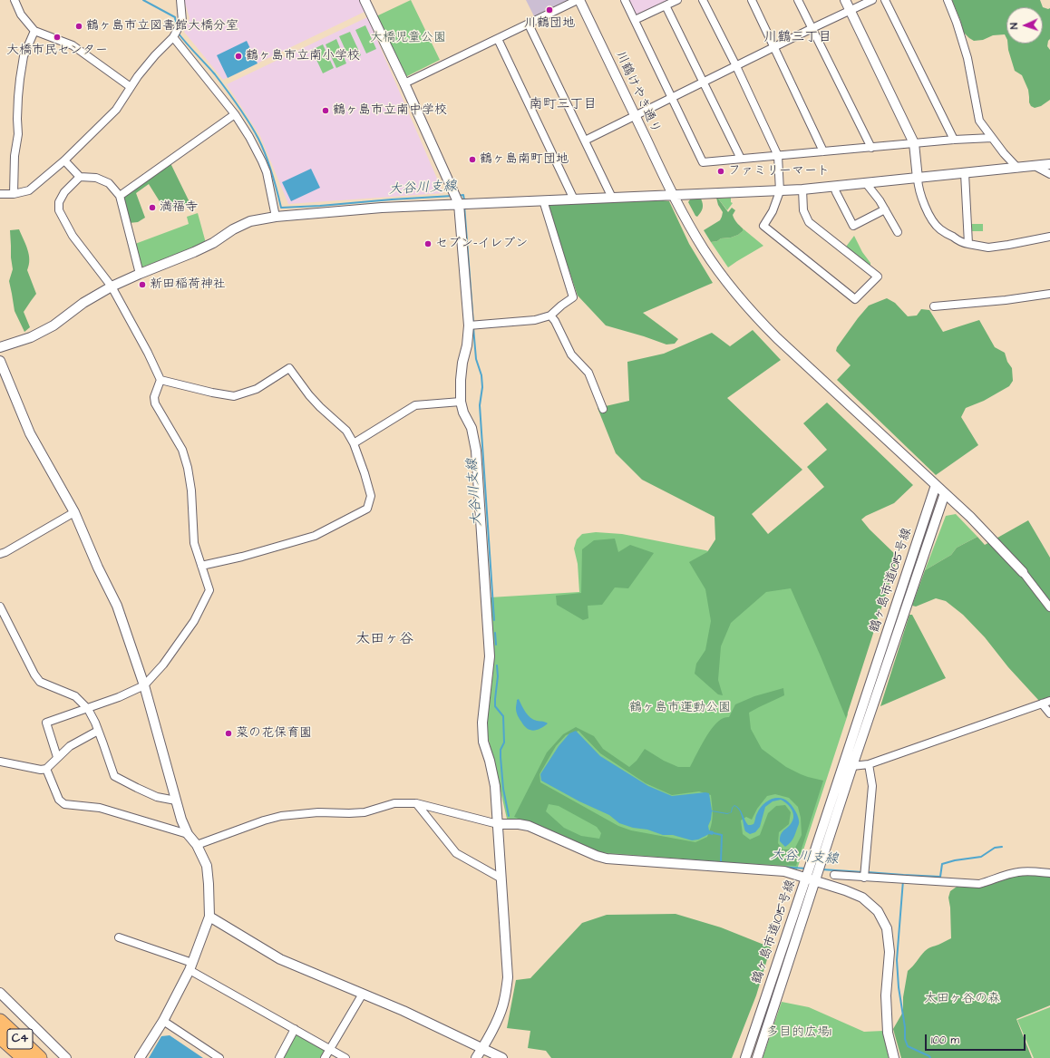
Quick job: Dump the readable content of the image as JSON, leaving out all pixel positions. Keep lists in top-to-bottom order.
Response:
{
  "streets": {
    "highway": ["C4"],
    "street": ["川鶴けやき通り", "鶴ヶ島市道1015号線"]
  },
  "districts": ["川鶴三丁目", "南町三丁目", "太田ヶ谷"],
  "water": ["大谷川支線"],
  "parks": [
    "大橋児童公園",
    "鶴ヶ島市運動公園",
    "太田ヶ谷の森",
    "多目的広場1"
  ],
  "places": [
    "川鶴団地",
    "鶴ヶ島市立図書館大橋分室",
    "大橋市民センター",
    "鶴ヶ島市立南小学校",
    "鶴ヶ島市立南中学校",
    "鶴ヶ島南町団地",
    "ファミリーマート",
    "満福寺",
    "セブン-イレブン",
    "新田稲荷神社",
    "菜の花保育園"
  ],
  "scale_bar": "100 m",
  "north": "left"
}
